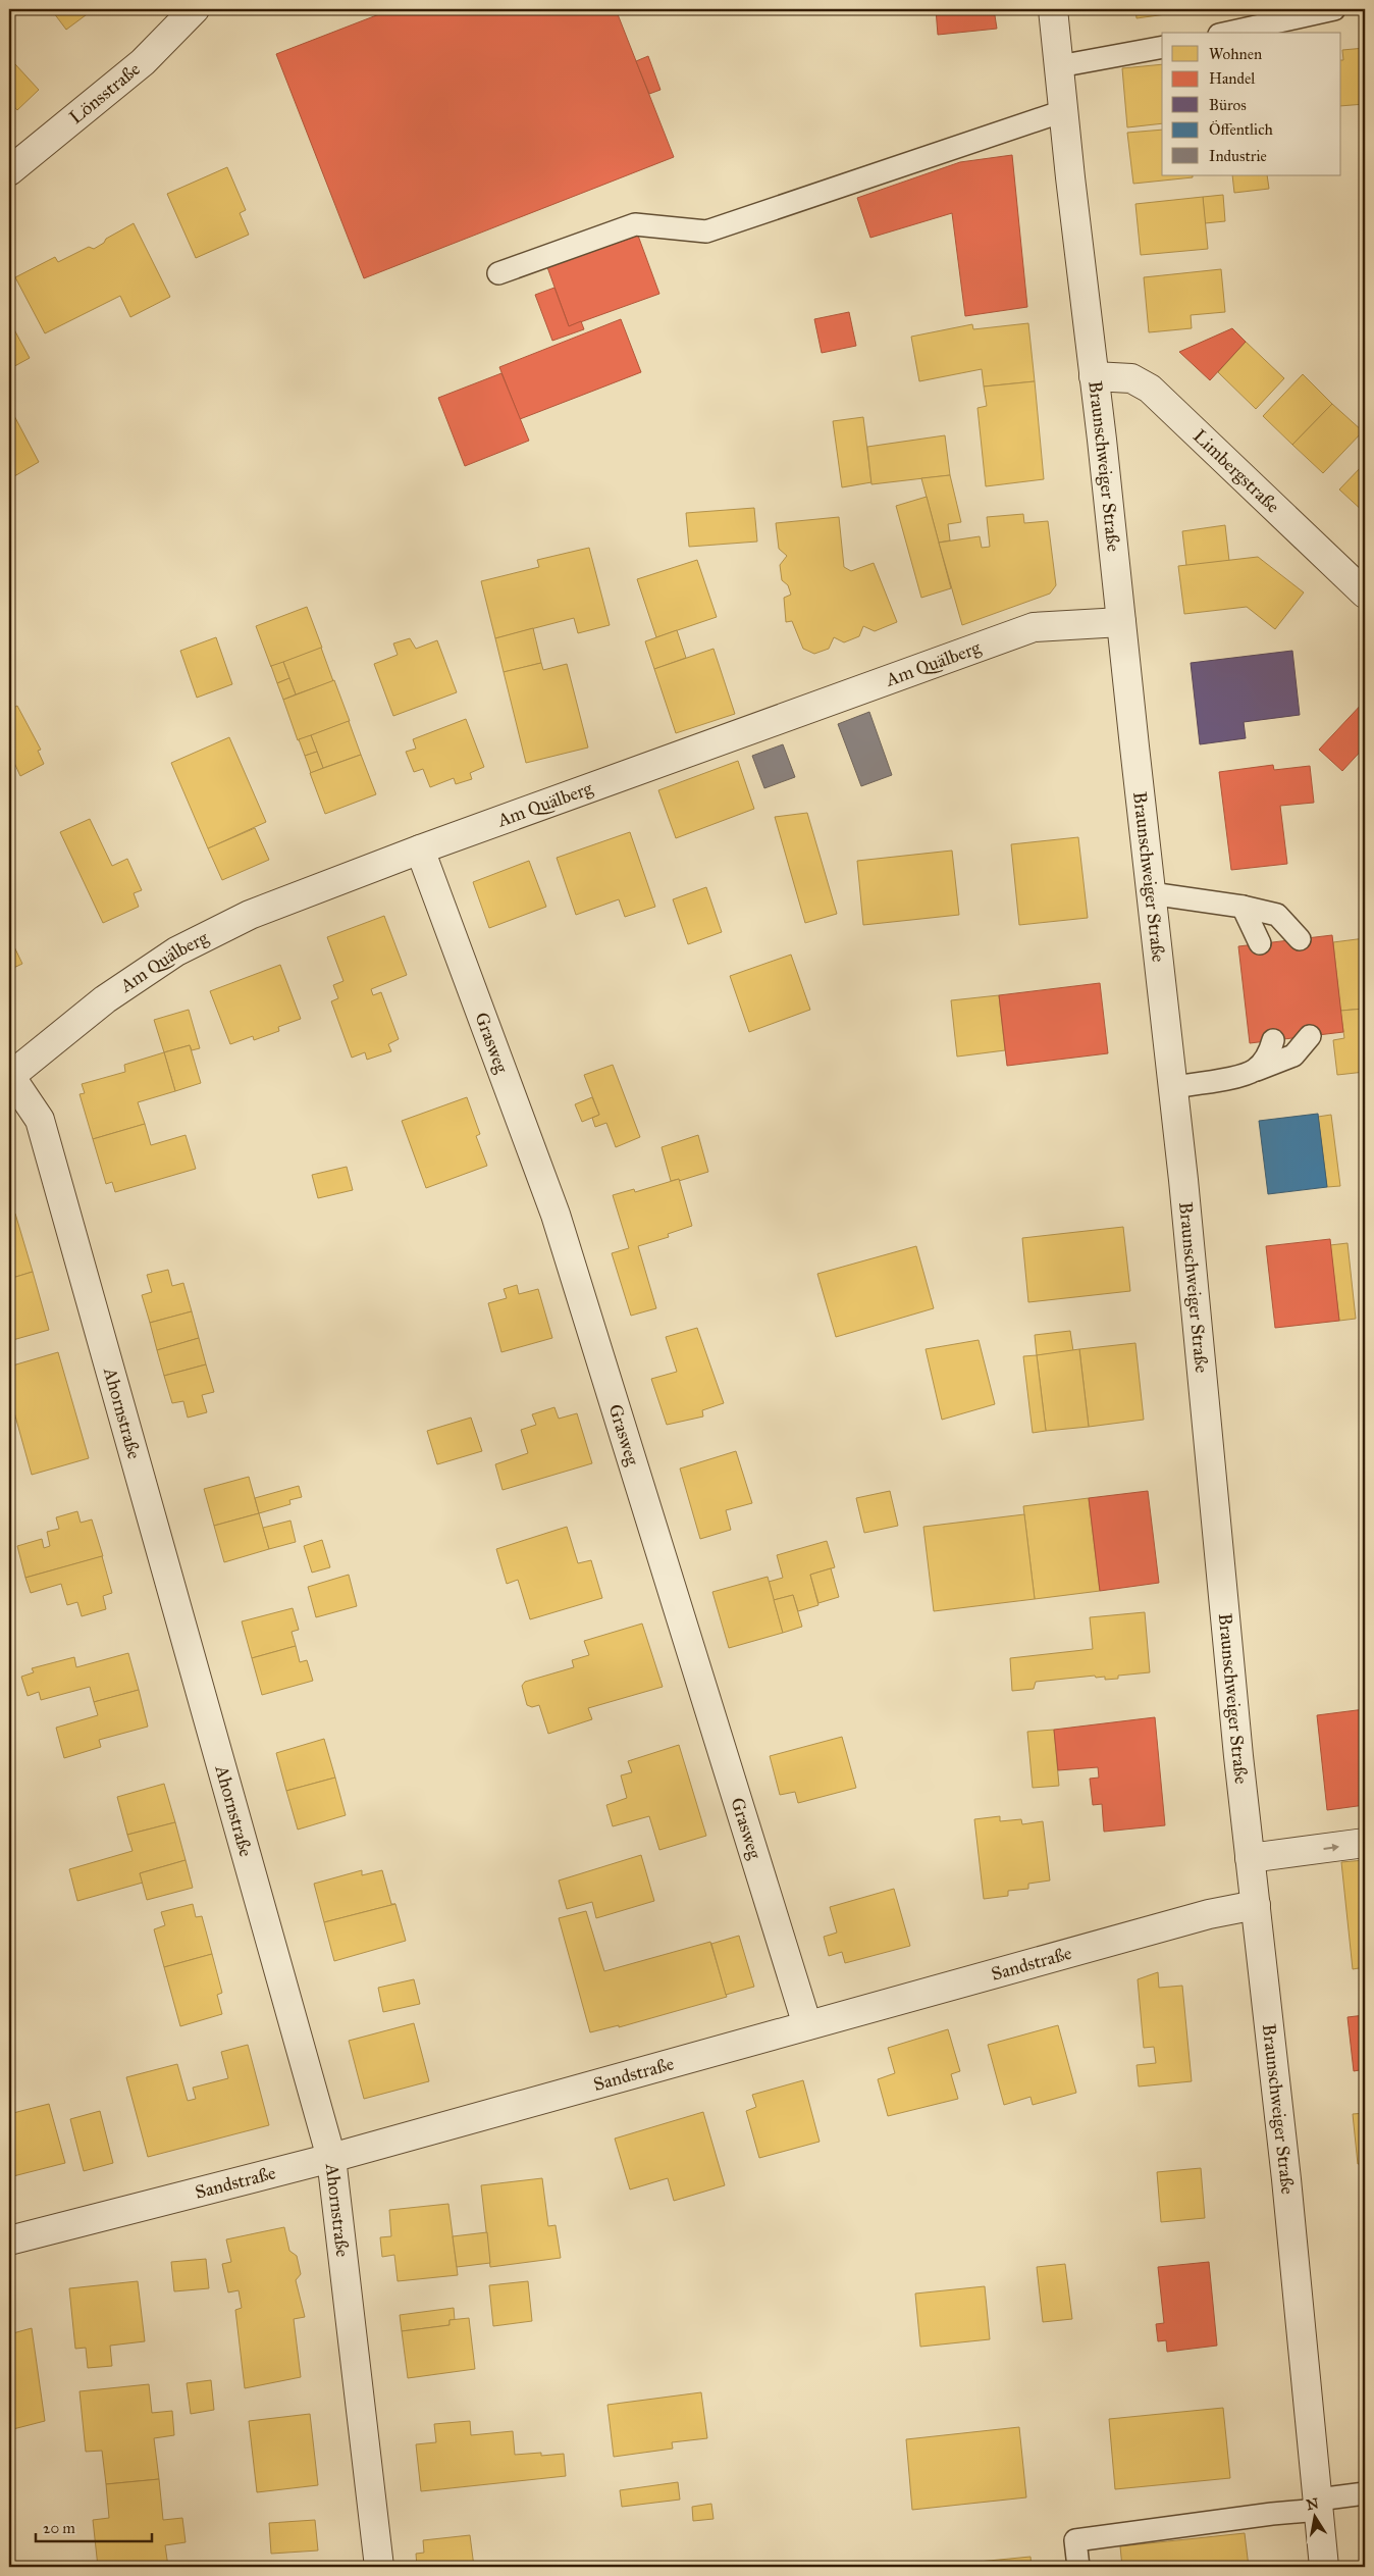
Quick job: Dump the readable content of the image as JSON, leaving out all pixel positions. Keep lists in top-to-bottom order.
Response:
{
  "streets": {
    "street": [
      "Lönsstraße",
      "Braunschweiger Straße",
      "Limbergstraße",
      "Am Quälberg",
      "Grasweg",
      "Ahornstraße",
      "Sandstraße"
    ]
  },
  "crossings": [
    ["Braunschweiger Straße", "Limbergstraße"],
    ["Braunschweiger Straße", "Am Quälberg"],
    ["Braunschweiger Straße", "Sandstraße"],
    ["Am Quälberg", "Grasweg"],
    ["Am Quälberg", "Ahornstraße"],
    ["Grasweg", "Sandstraße"],
    ["Ahornstraße", "Sandstraße"]
  ],
  "legend": [
    "Wohnen",
    "Handel",
    "Büros",
    "Öffentlich",
    "Industrie"
  ],
  "scale_bar": "20 m",
  "north": "top"
}
